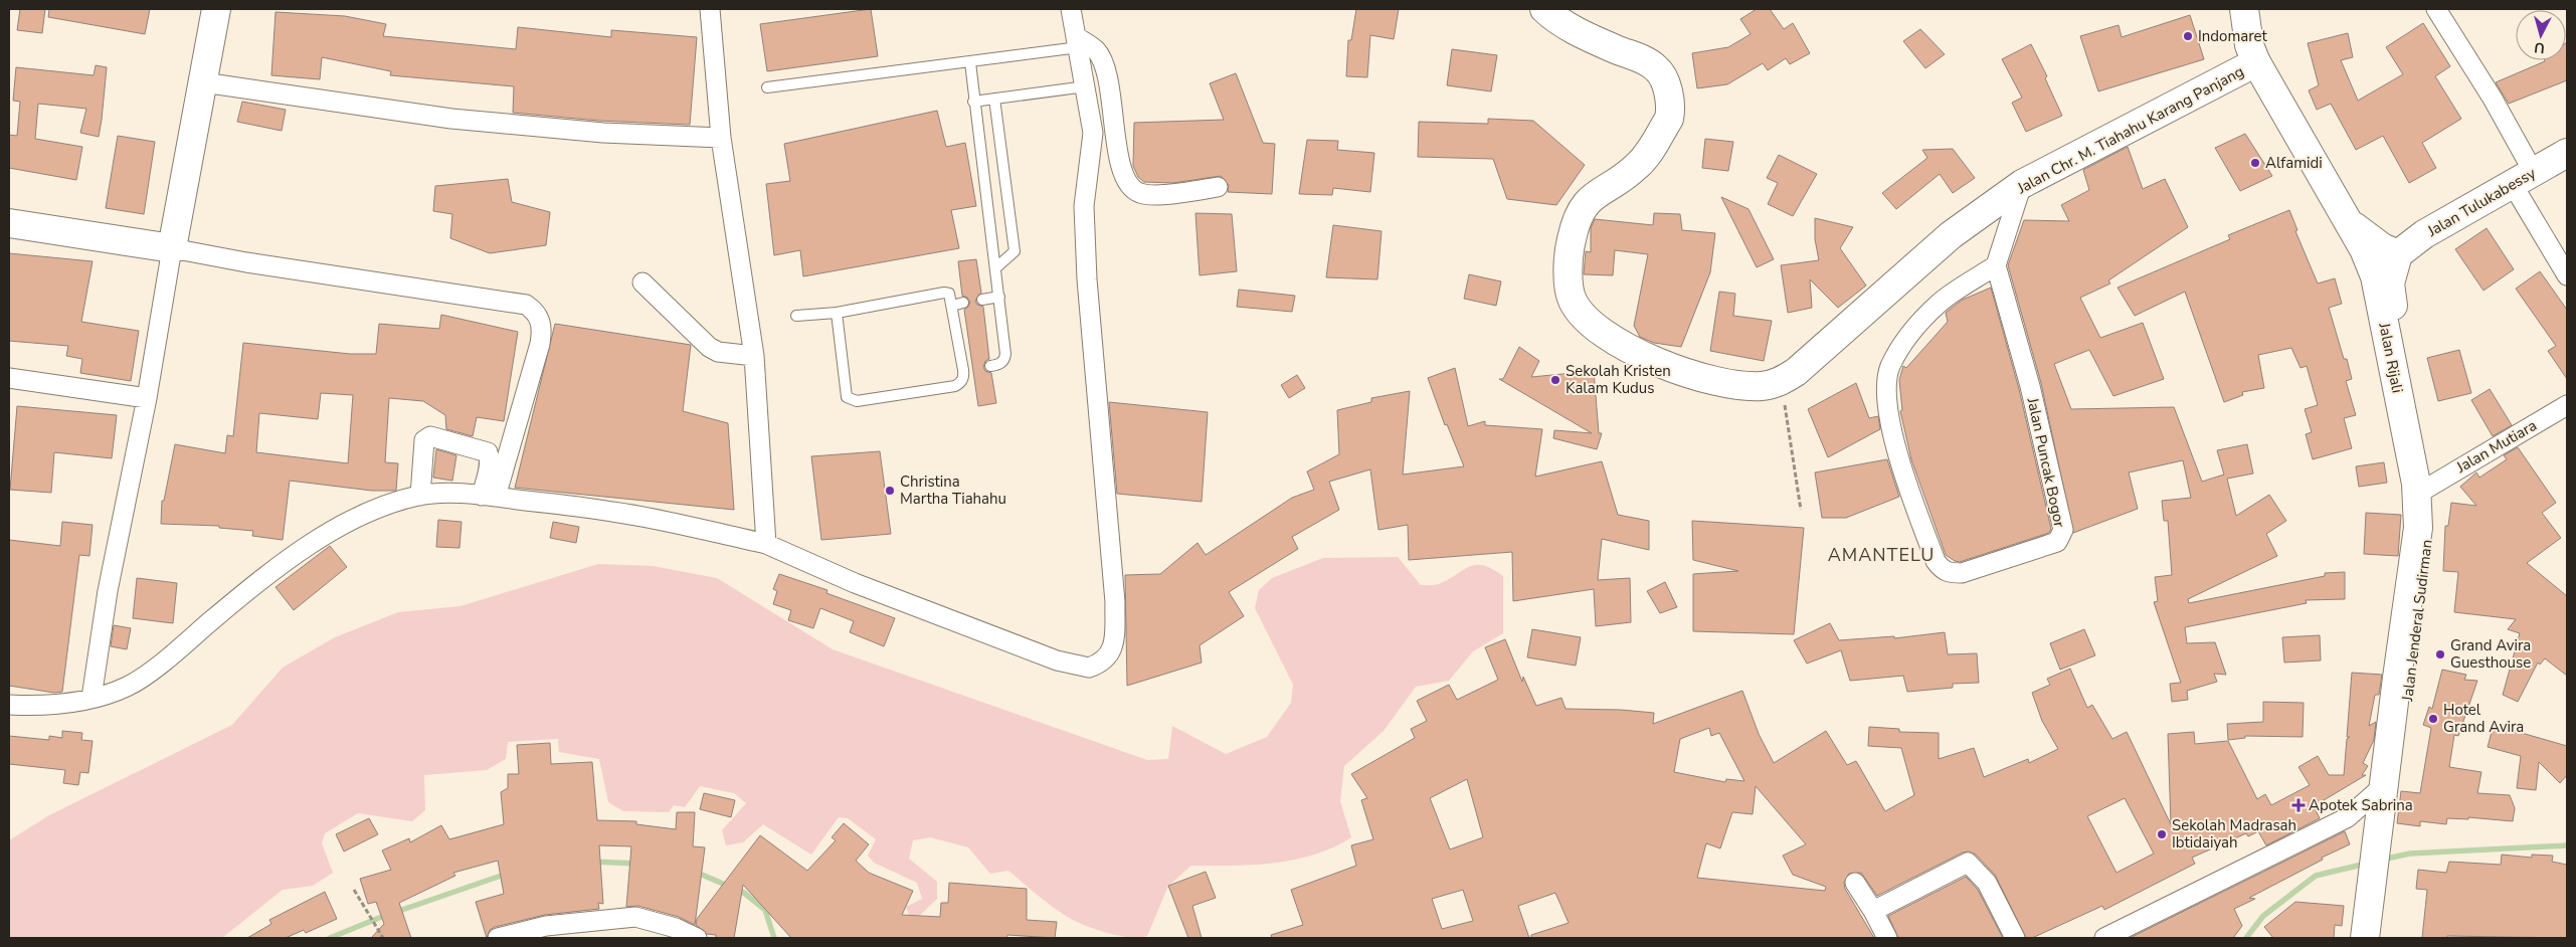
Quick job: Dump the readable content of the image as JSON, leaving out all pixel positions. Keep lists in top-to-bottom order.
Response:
{
  "streets": {
    "main road": [
      "Jalan Chr. M. Tiahahu Karang Panjang",
      "Jalan Tulukabessy",
      "Jalan Rijali",
      "Jalan Jenderal Sudirman"
    ],
    "street": ["Jalan Mutiara", "Jalan Puncak Bogor"]
  },
  "crossings": [
    ["Jalan Chr. M. Tiahahu Karang Panjang", "Jalan Rijali"],
    ["Jalan Tulukabessy", "Jalan Jenderal Sudirman"],
    ["Jalan Rijali", "Jalan Jenderal Sudirman"],
    ["Jalan Mutiara", "Jalan Jenderal Sudirman"]
  ],
  "districts": ["AMANTELU"],
  "places": {
    "other": [
      "Indomaret",
      "Alfamidi",
      "Sekolah Kristen Kalam Kudus",
      "Christina Martha Tiahahu",
      "Grand Avira Guesthouse",
      "Hotel Grand Avira",
      "Sekolah Madrasah Ibtidaiyah"
    ],
    "health": ["Apotek Sabrina"]
  },
  "north": "bottom"
}
